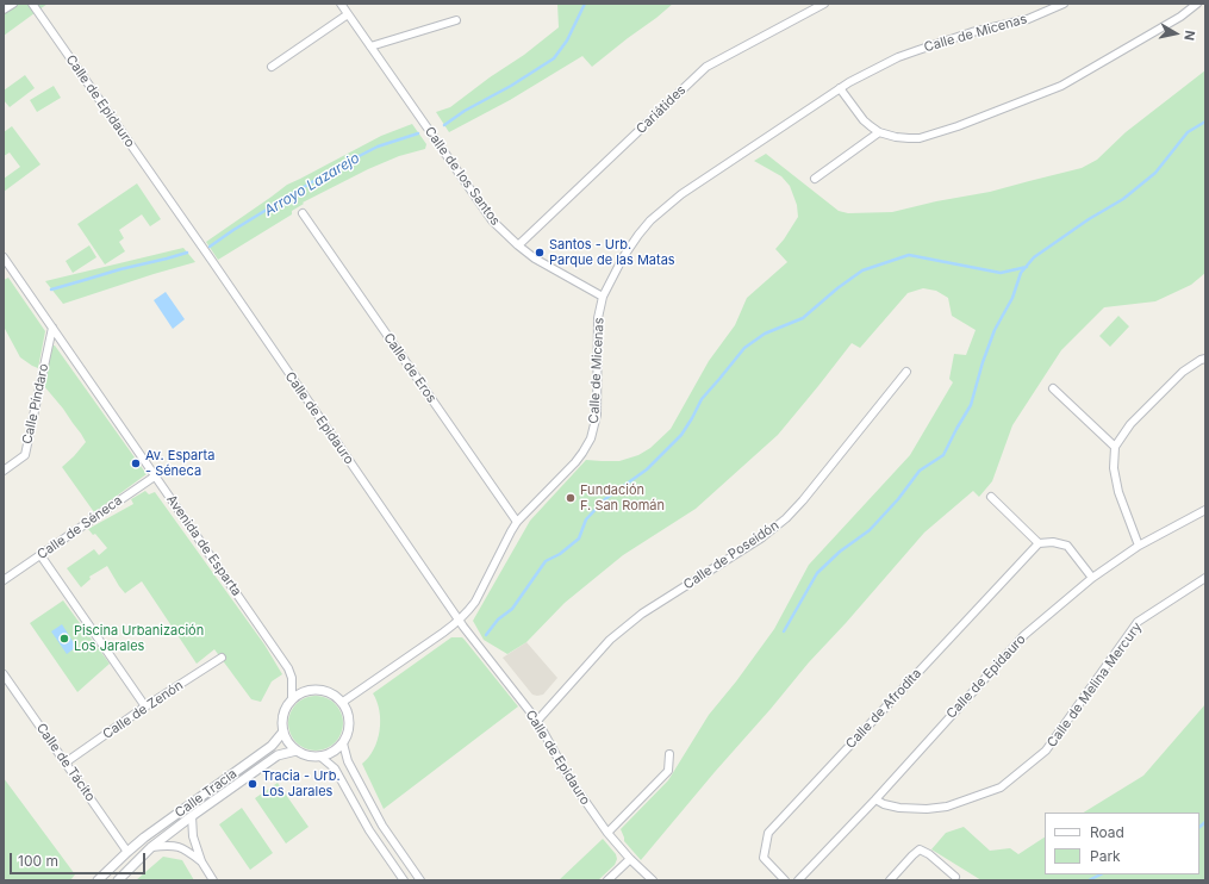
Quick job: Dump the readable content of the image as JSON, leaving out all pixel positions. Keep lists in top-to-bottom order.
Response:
{
  "streets": {
    "street": [
      "Calle de Micenas",
      "Calle de Epidauro",
      "Cariátides",
      "Calle de los Santos",
      "Calle de Eros",
      "Calle Píndaro",
      "Calle de Séneca",
      "Avenida de Esparta",
      "Calle de Poseidón",
      "Calle de Melina Mercury",
      "Calle de Afrodita",
      "Calle de Zenón",
      "Calle de Tácito",
      "Calle Tracia"
    ]
  },
  "crossings": [
    ["Calle de Micenas", "Calle de Epidauro"],
    ["Calle de Micenas", "Calle de los Santos"],
    ["Calle de Micenas", "Calle de Eros"],
    ["Calle de Micenas", "Avenida de Esparta"],
    ["Calle de Micenas", "Calle Tracia"],
    ["Calle de Epidauro", "Calle de Poseidón"],
    ["Calle de Epidauro", "Calle de Melina Mercury"],
    ["Cariátides", "Calle de los Santos"],
    ["Calle Píndaro", "Avenida de Esparta"],
    ["Calle de Séneca", "Avenida de Esparta"],
    ["Avenida de Esparta", "Calle Tracia"],
    ["Calle de Zenón", "Calle de Tácito"],
    ["Calle de Tácito", "Calle Tracia"]
  ],
  "water": ["Arroyo Lazarejo"],
  "places": [
    "Santos - Urb. Parque de las Matas",
    "Av. Esparta - Séneca",
    "Fundación F. San Román",
    "Piscina Urbanización Los Jarales",
    "Tracia - Urb. Los Jarales"
  ],
  "legend": ["Road", "Park"],
  "scale_bar": "100 m",
  "north": "right"
}
